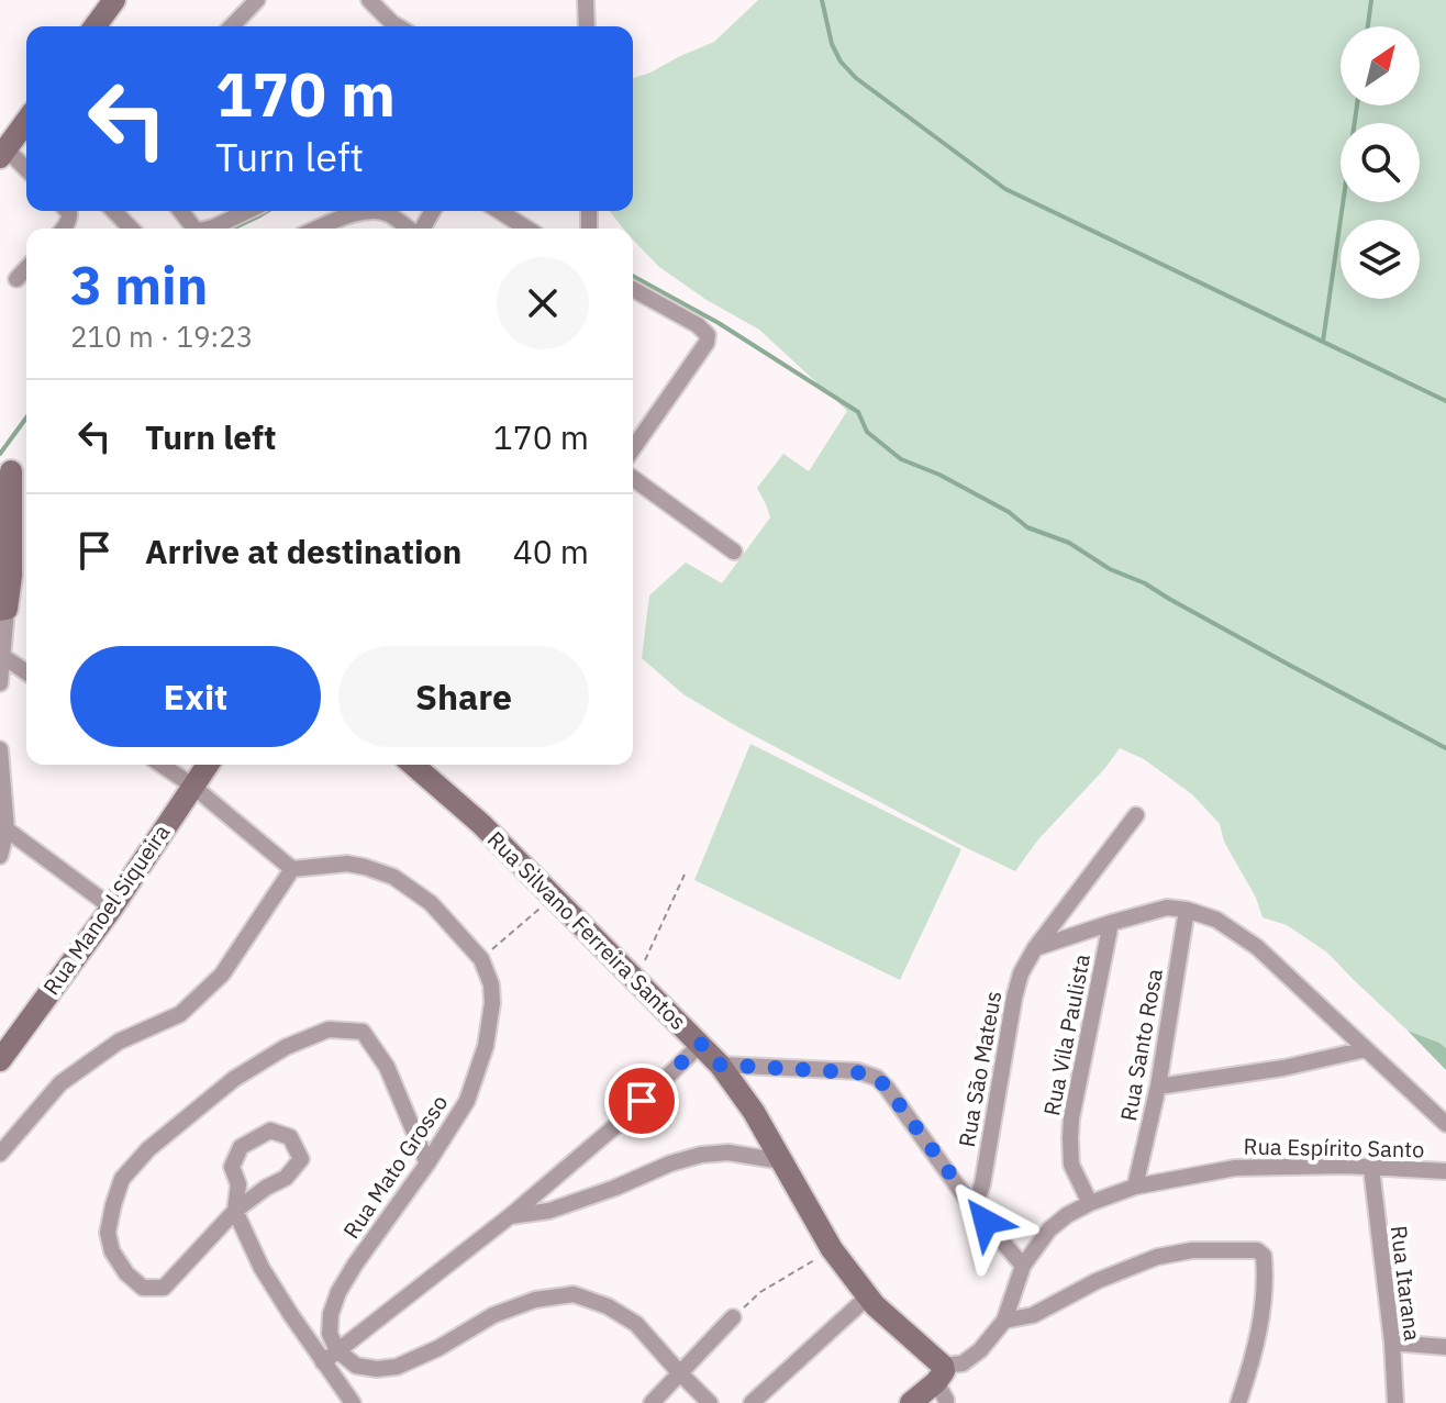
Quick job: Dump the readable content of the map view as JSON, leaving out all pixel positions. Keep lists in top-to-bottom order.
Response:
{
  "streets": {
    "street": [
      "Rua Manoel Siqueira",
      "Rua Silvano Ferreira Santos",
      "Rua Vila Paulista",
      "Rua Santo Rosa",
      "Rua São Mateus",
      "Rua Espírito Santo",
      "Rua Mato Grosso",
      "Rua Itarana"
    ]
  },
  "crossings": [
    ["Rua Silvano Ferreira Santos", "Rua Espírito Santo"],
    ["Rua Vila Paulista", "Rua Espírito Santo"],
    ["Rua Santo Rosa", "Rua Espírito Santo"],
    ["Rua Espírito Santo", "Rua Itarana"]
  ],
  "north": "top right",
  "page": {
    "turn": ["170 m", "Turn left"],
    "heading": ["3 min", "210 m · 19:23"],
    "list": [
      {
        "name": "Turn left",
        "value": "170 m"
      },
      {
        "name": "Arrive at destination",
        "value": "40 m"
      }
    ],
    "buttons": ["Exit", "Share"]
  }
}
